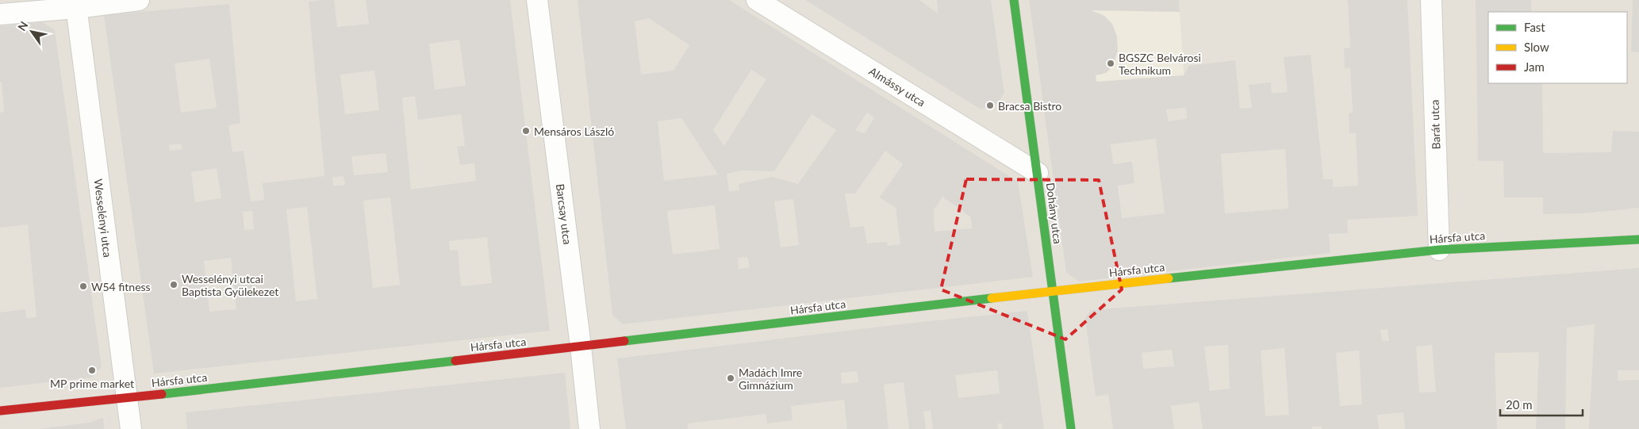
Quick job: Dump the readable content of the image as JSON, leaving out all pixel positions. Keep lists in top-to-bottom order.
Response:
{
  "streets": {
    "street": [
      "Almássy utca",
      "Barát utca",
      "Dohány utca",
      "Barcsay utca",
      "Wesselényi utca",
      "Hársfa utca"
    ]
  },
  "crossings": [
    ["Almássy utca", "Dohány utca"],
    ["Barát utca", "Hársfa utca"],
    ["Dohány utca", "Hársfa utca"],
    ["Barcsay utca", "Hársfa utca"],
    ["Wesselényi utca", "Hársfa utca"]
  ],
  "places": [
    "BGSZC Belvárosi Technikum",
    "Bracsa Bistro",
    "Mensáros László",
    "Wesselényi utcai Baptista Gyülekezet",
    "W54 fitness",
    "MP prime market",
    "Madách Imre Gimnázium"
  ],
  "legend": ["Fast", "Slow", "Jam"],
  "scale_bar": "20 m",
  "north": "top left"
}
